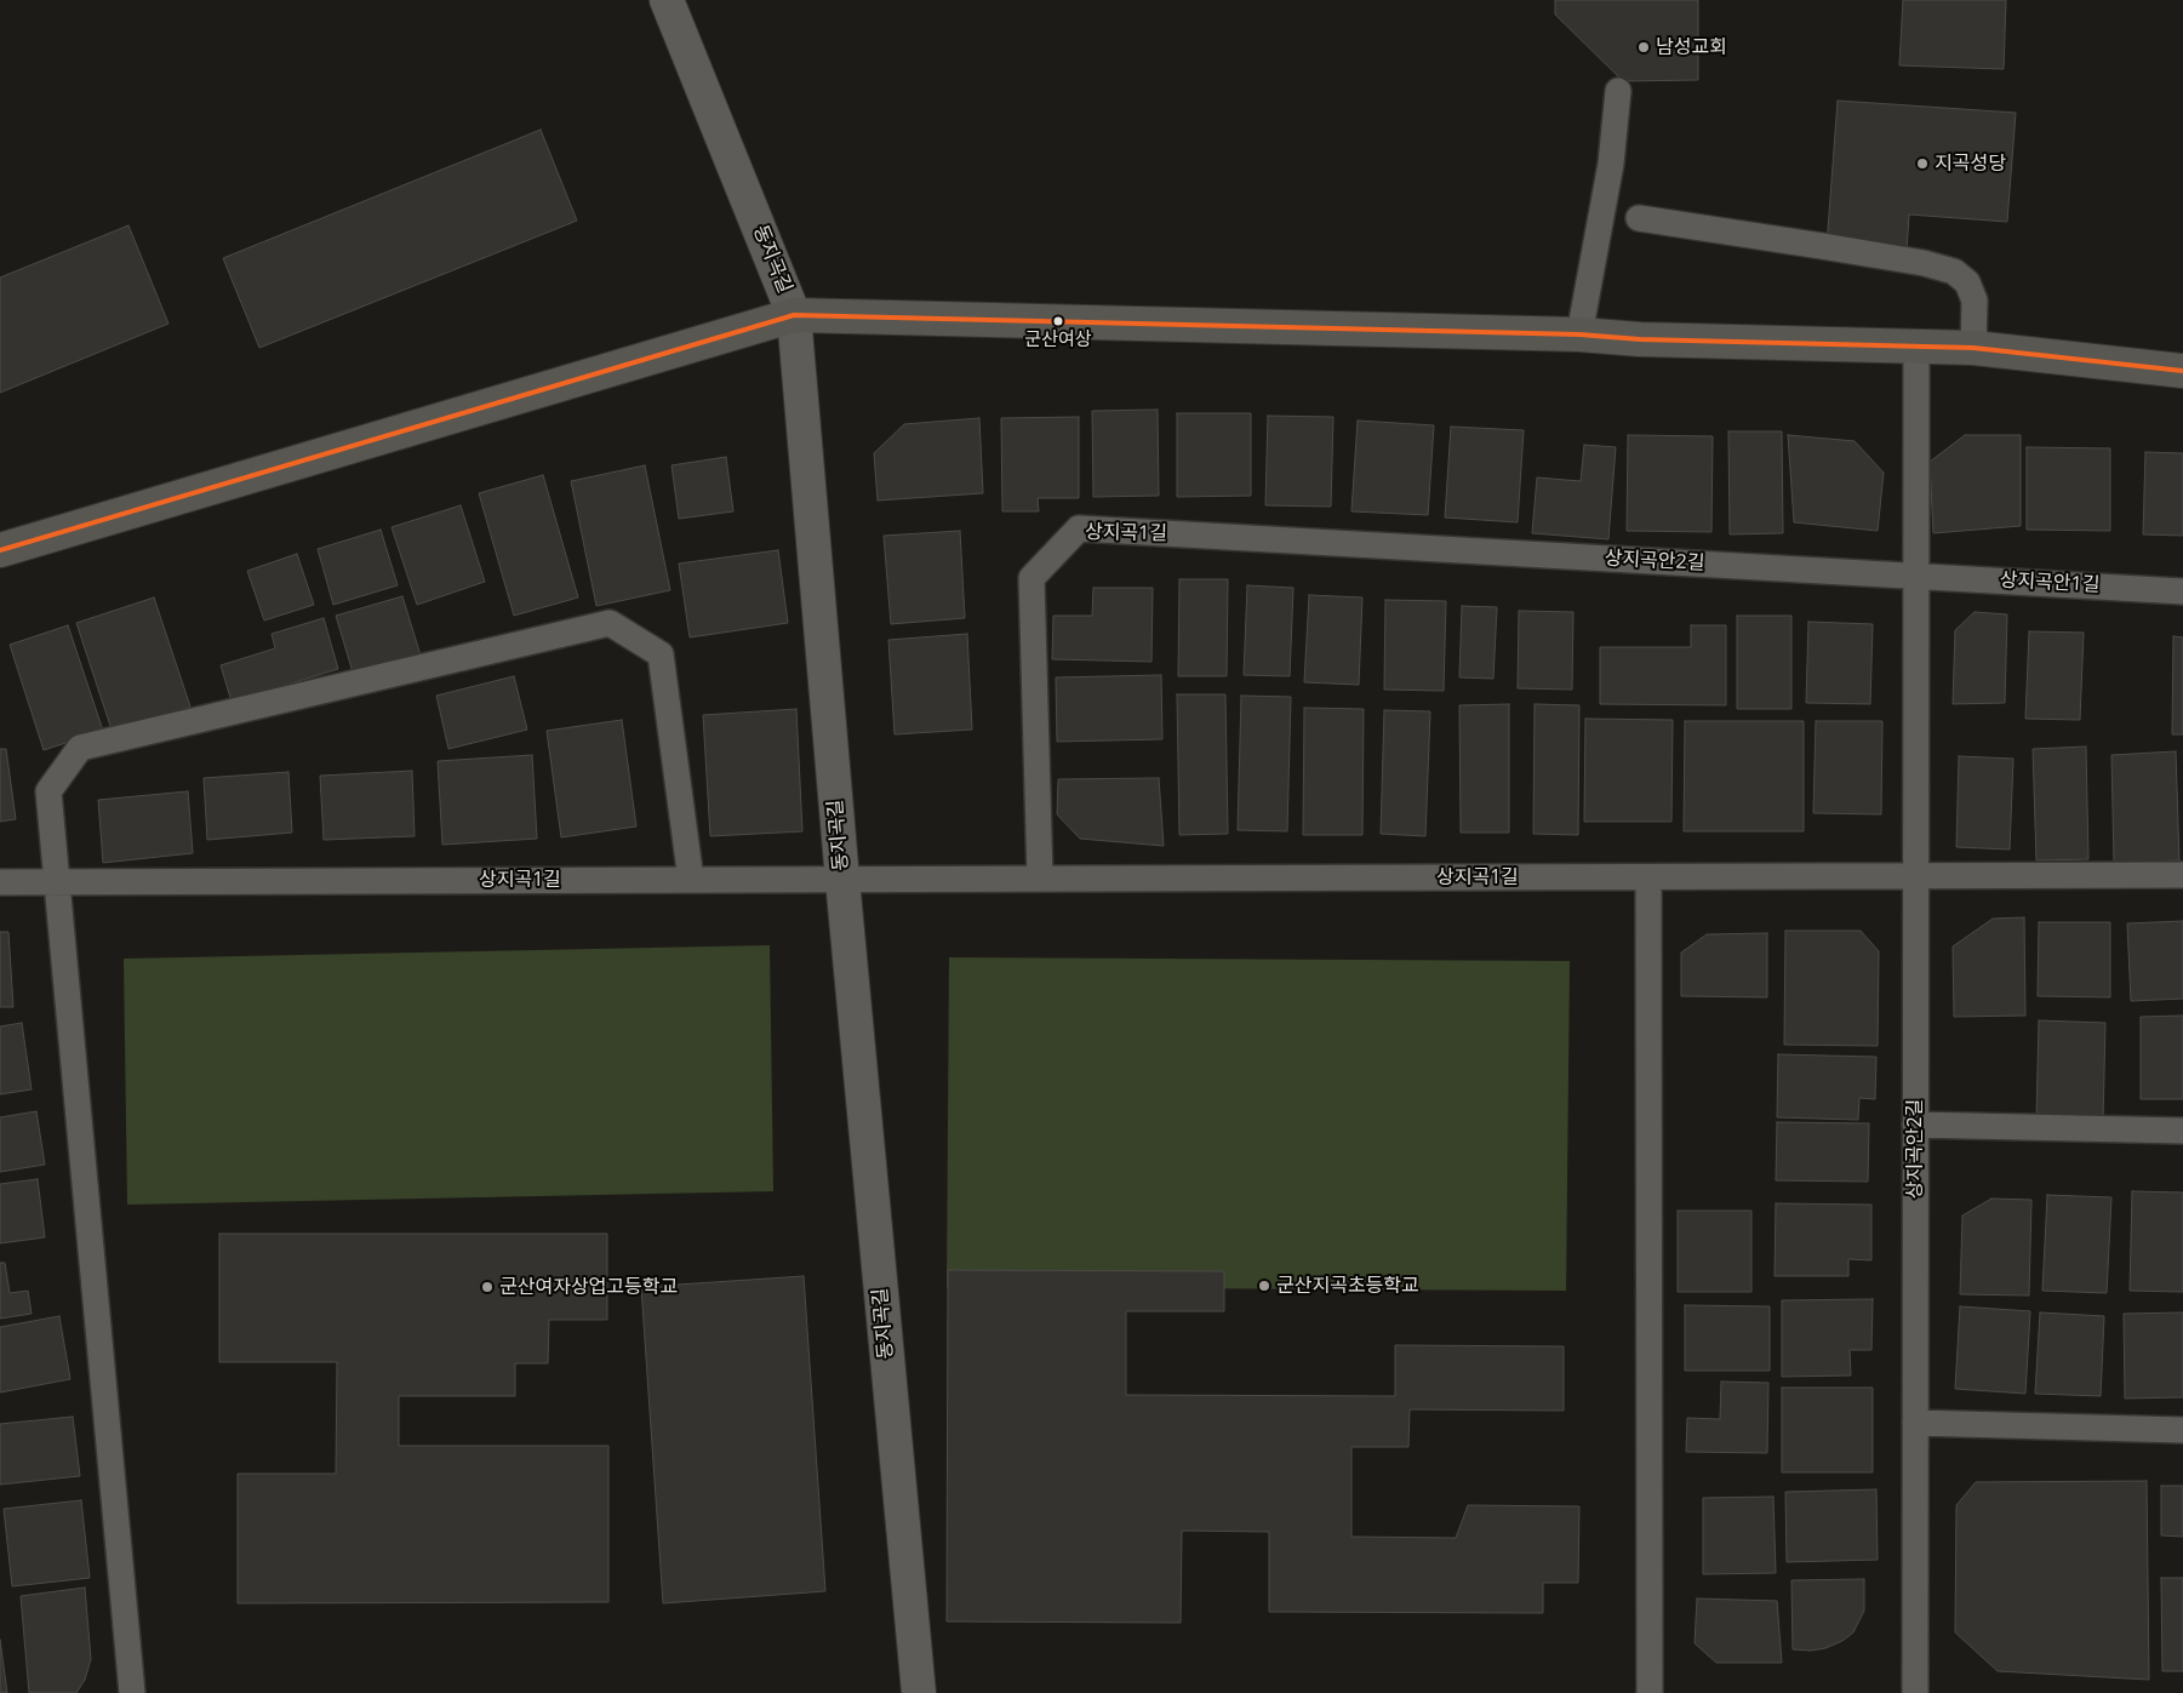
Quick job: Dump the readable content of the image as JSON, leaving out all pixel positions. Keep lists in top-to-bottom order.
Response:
{
  "streets": {
    "street": ["동지곡길"],
    "lane": ["상지곡1길", "상지곡안2길", "상지곡안1길"]
  },
  "crossings": [
    ["동지곡길", "상지곡1길"],
    ["상지곡1길", "상지곡안2길"],
    ["상지곡안2길", "상지곡안1길"]
  ],
  "places": [
    "남성교회",
    "지곡성당",
    "군산여상",
    "군산지곡초등학교",
    "군산여자상업고등학교"
  ]
}
